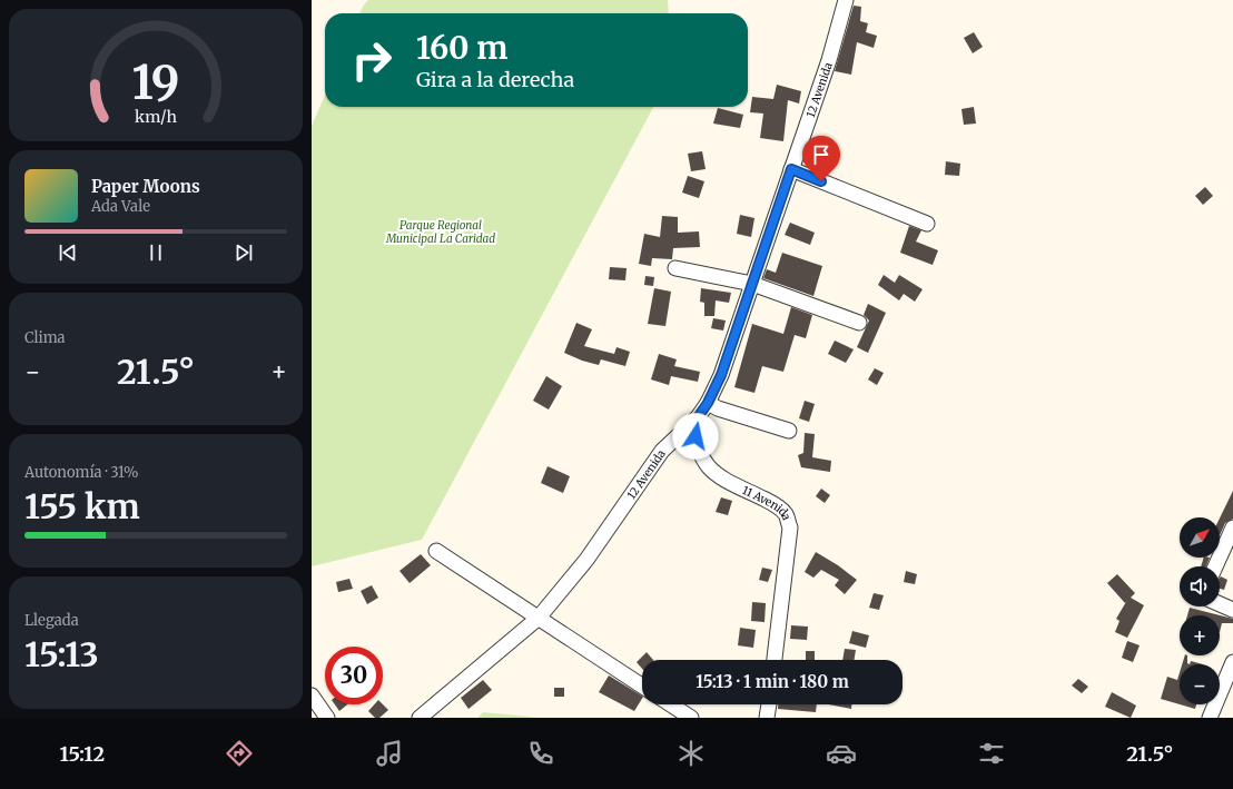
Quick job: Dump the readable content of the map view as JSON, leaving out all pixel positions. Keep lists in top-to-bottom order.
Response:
{
  "streets": {
    "street": ["12 Avenida", "11 Avenida"]
  },
  "crossings": [
    ["12 Avenida", "11 Avenida"]
  ],
  "parks": ["Parque Regional Municipal La Caridad"],
  "north": "top right",
  "page": {
    "turn": ["160 m", "Gira a la derecha"],
    "song": ["Paper Moons", "Ada Vale"],
    "tile": [
      "Clima",
      ["Autonomía · 31%", "155 km"],
      ["Llegada", "15:13"]
    ],
    "heat": ["−", "21.5°", "+"],
    "map_buttons": ["+", "−"],
    "limit": "30",
    "trip": "15:13 · 1 min · 180 m",
    "tabs": ["15:12", "21.5°"],
    "gauge": ["19", "km/h"]
  }
}
